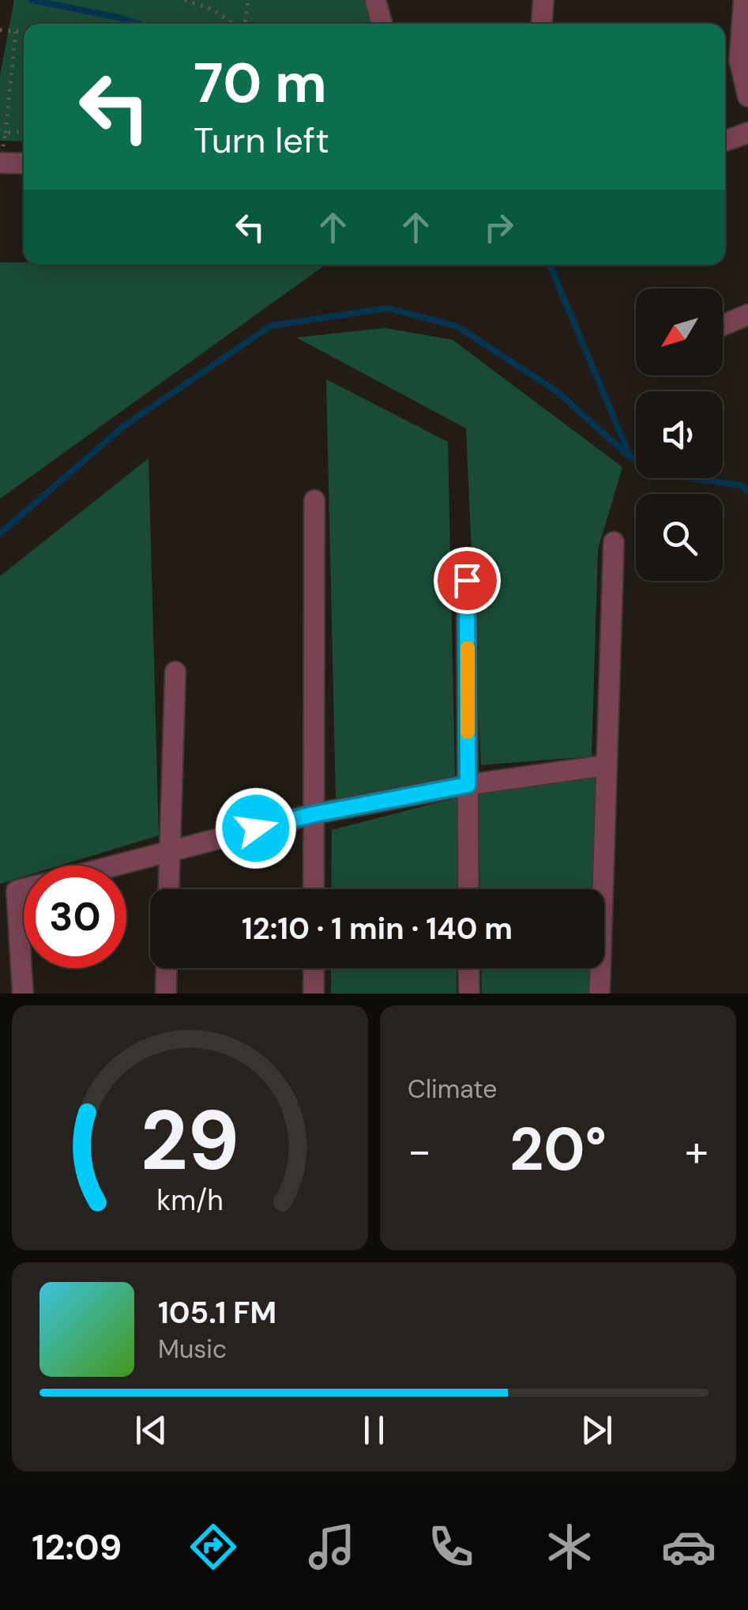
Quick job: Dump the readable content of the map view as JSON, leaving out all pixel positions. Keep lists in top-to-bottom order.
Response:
{
  "north": "bottom left",
  "page": {
    "turn": ["70 m", "Turn left"],
    "limit": "30",
    "trip": "12:10 · 1 min · 140 m",
    "tile": "Climate",
    "heat": ["−", "20°", "+"],
    "song": ["105.1 FM", "Music"],
    "tabs": "12:09",
    "gauge": ["29", "km/h"]
  }
}
